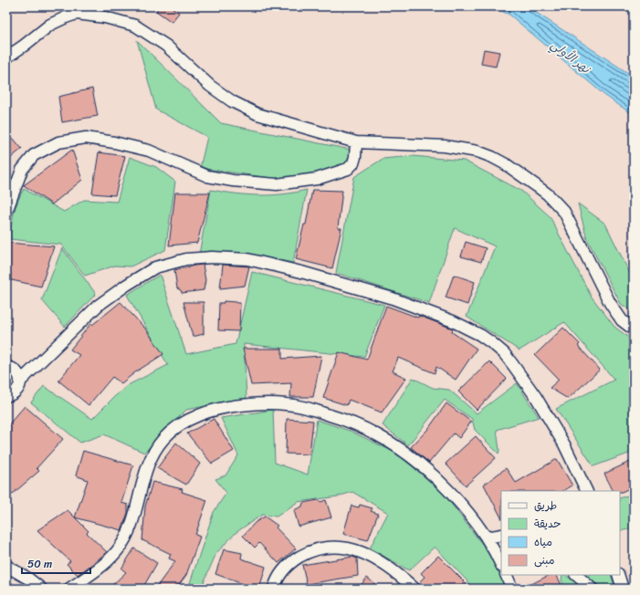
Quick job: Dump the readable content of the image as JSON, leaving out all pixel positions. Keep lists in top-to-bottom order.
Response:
{
  "water": ["نهر الأولي"],
  "legend": [
    "طريق",
    "حديقة",
    "مياه",
    "مبنى"
  ],
  "scale_bar": "50 m"
}
